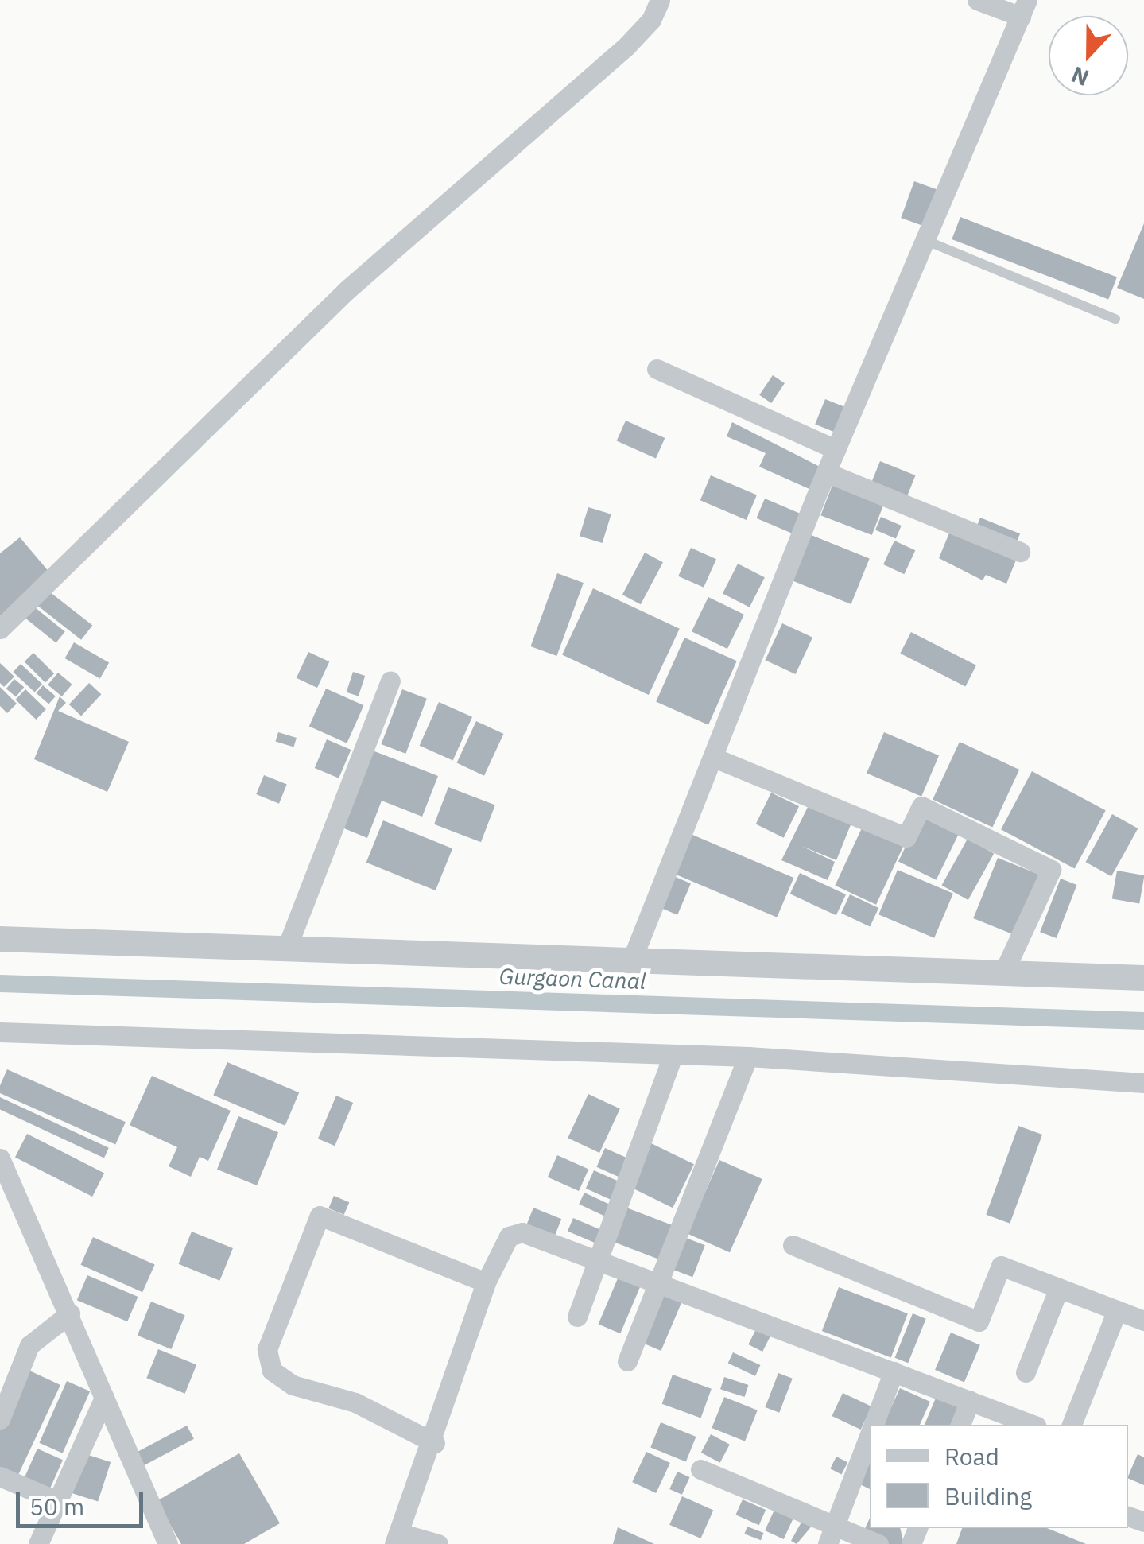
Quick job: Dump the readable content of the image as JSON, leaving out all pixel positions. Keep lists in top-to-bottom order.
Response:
{
  "water": ["Gurgaon Canal"],
  "legend": ["Road", "Building"],
  "scale_bar": "50 m",
  "north": "bottom"
}
